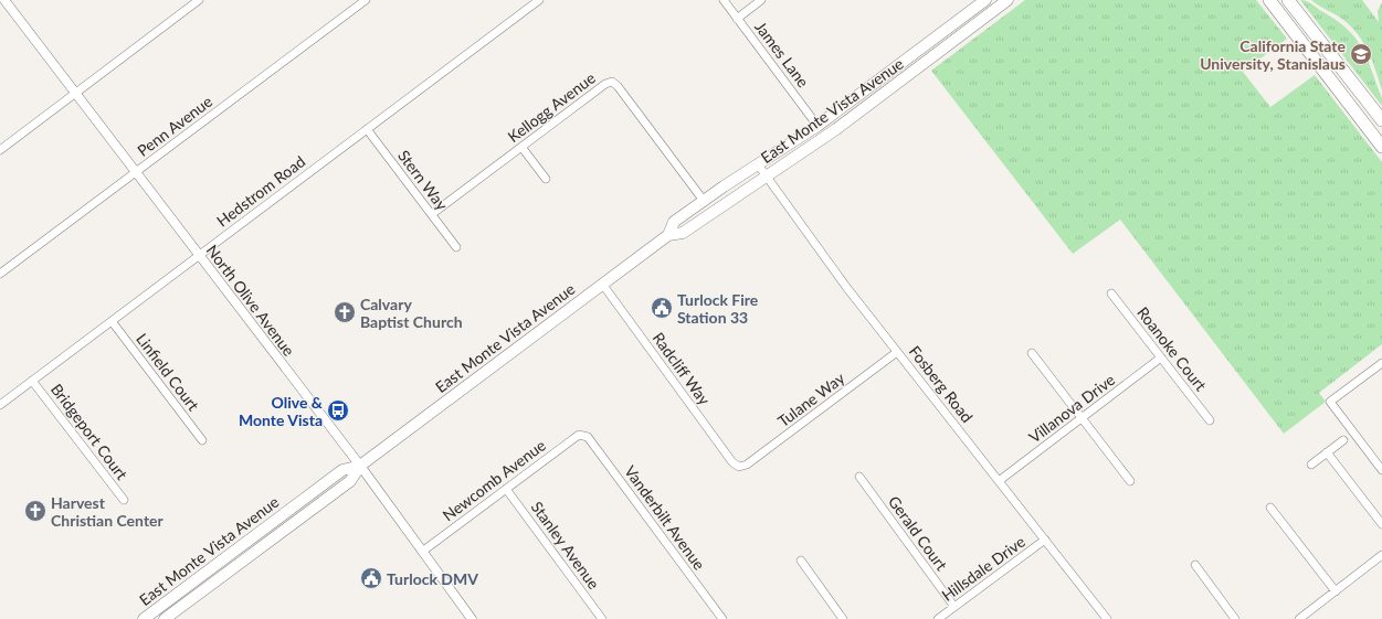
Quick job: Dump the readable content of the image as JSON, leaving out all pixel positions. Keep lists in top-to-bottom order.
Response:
{
  "streets": {
    "main road": ["East Monte Vista Avenue"],
    "street": [
      "James Lane",
      "Kellogg Avenue",
      "Penn Avenue",
      "Stern Way",
      "Hedstrom Road",
      "North Olive Avenue",
      "Roanoke Court",
      "Radcliff Way",
      "Linfield Court",
      "Fosberg Road",
      "Tulane Way",
      "Villanova Drive",
      "Bridgeport Court",
      "Newcomb Avenue",
      "Vanderbilt Avenue",
      "Gerald Court",
      "Stanley Avenue",
      "Hillsdale Drive"
    ]
  },
  "crossings": [
    ["James Lane", "East Monte Vista Avenue"],
    ["Kellogg Avenue", "East Monte Vista Avenue"],
    ["Kellogg Avenue", "Stern Way"],
    ["East Monte Vista Avenue", "North Olive Avenue"],
    ["East Monte Vista Avenue", "Radcliff Way"],
    ["East Monte Vista Avenue", "Fosberg Road"],
    ["Penn Avenue", "North Olive Avenue"],
    ["Stern Way", "Hedstrom Road"],
    ["Hedstrom Road", "North Olive Avenue"],
    ["Hedstrom Road", "Linfield Court"],
    ["Hedstrom Road", "Bridgeport Court"],
    ["North Olive Avenue", "Newcomb Avenue"],
    ["Roanoke Court", "Villanova Drive"],
    ["Radcliff Way", "Tulane Way"],
    ["Fosberg Road", "Tulane Way"],
    ["Fosberg Road", "Villanova Drive"],
    ["Fosberg Road", "Hillsdale Drive"],
    ["Newcomb Avenue", "Vanderbilt Avenue"],
    ["Newcomb Avenue", "Stanley Avenue"],
    ["Gerald Court", "Hillsdale Drive"]
  ],
  "places": {
    "school or university": ["California State University, Stanislaus"],
    "public building": ["Turlock Fire Station 33", "Turlock DMV"],
    "church": ["Calvary Baptist Church", "Harvest Christian Center"],
    "bus stop": ["Olive & Monte Vista"]
  }
}
